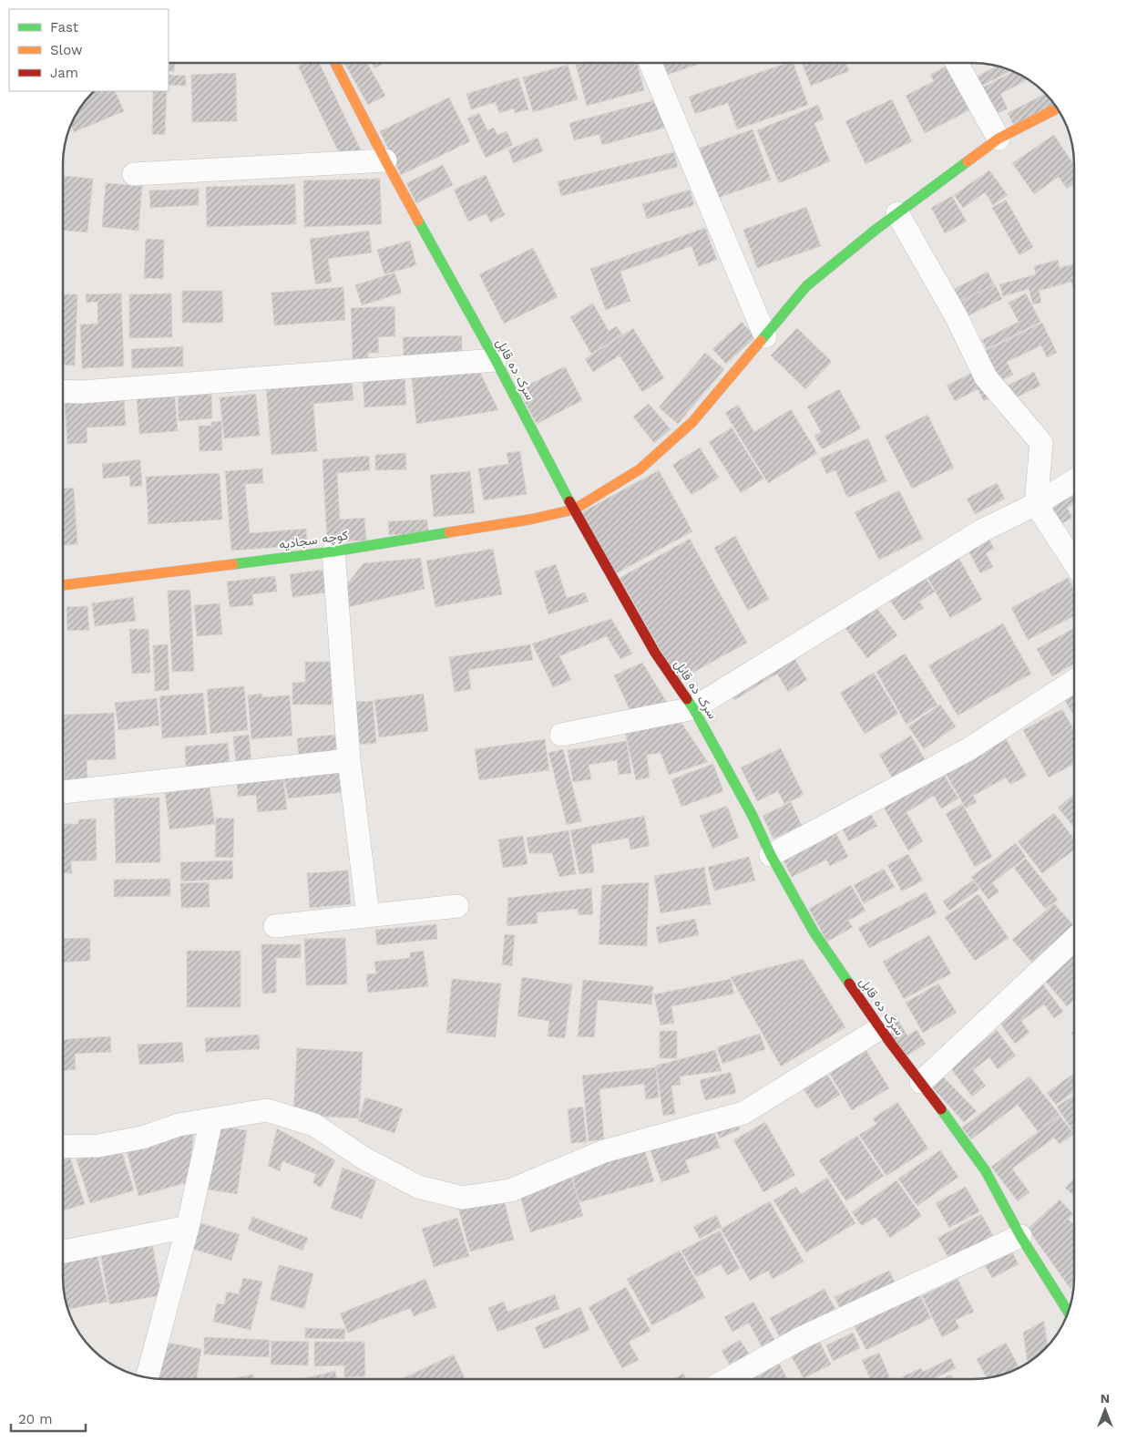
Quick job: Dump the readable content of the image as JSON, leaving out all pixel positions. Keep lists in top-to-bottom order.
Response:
{
  "streets": {
    "street": ["سرک ده قابل", "کوچه سجادیه"]
  },
  "crossings": [
    ["سرک ده قابل", "کوچه سجادیه"]
  ],
  "legend": ["Fast", "Slow", "Jam"],
  "scale_bar": "20 m",
  "north": "top"
}
